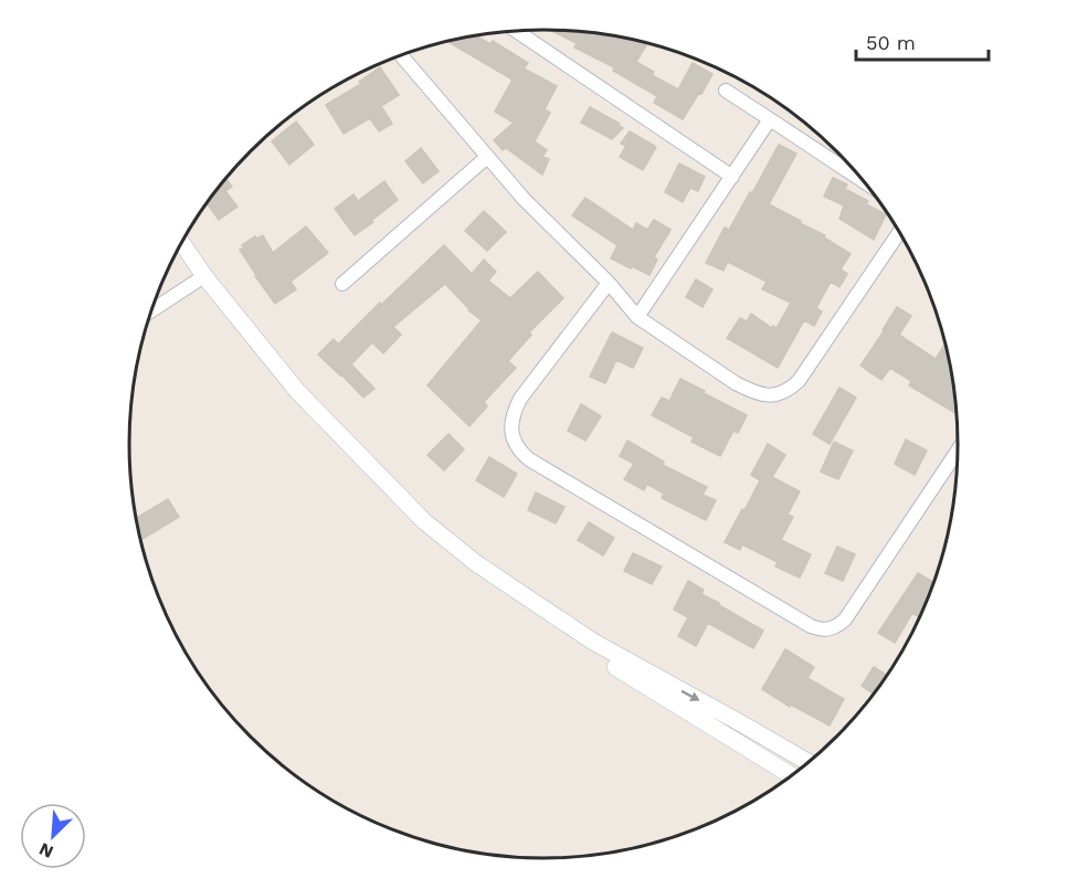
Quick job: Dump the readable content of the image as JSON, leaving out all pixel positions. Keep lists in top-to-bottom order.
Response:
{
  "scale_bar": "50 m",
  "north": "bottom left"
}
